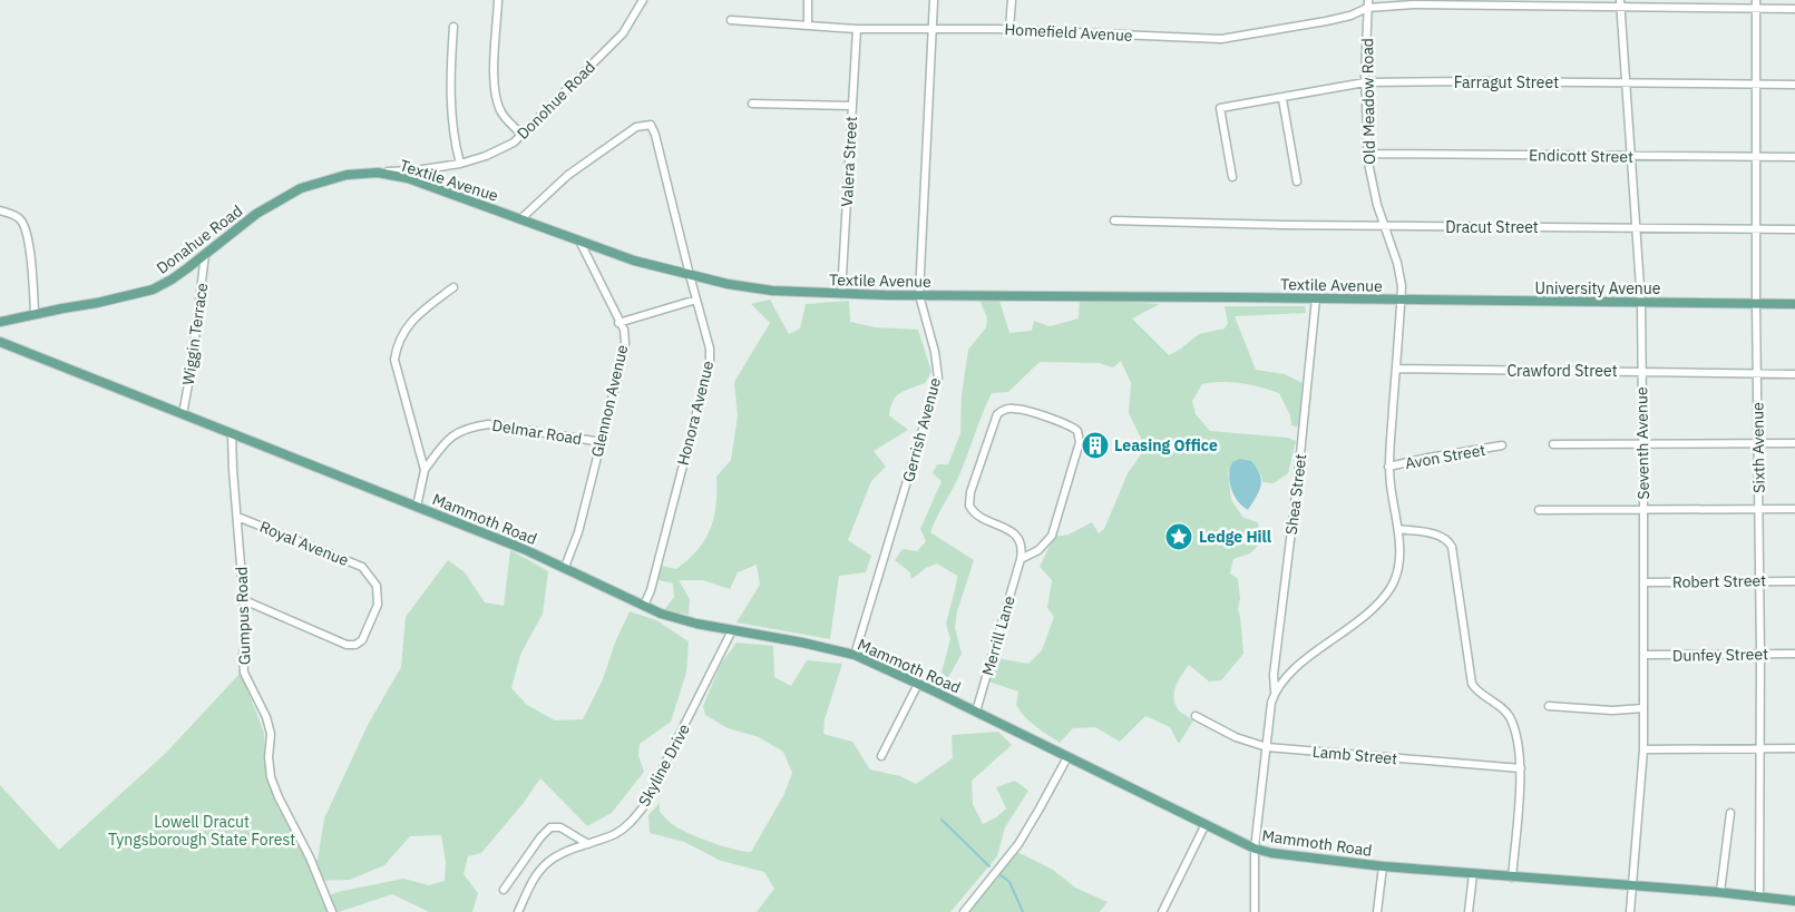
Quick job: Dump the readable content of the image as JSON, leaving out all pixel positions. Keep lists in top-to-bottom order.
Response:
{
  "streets": {
    "main road": [
      "Textile Avenue",
      "Donahue Road",
      "University Avenue",
      "Mammoth Road"
    ],
    "street": [
      "Homefield Avenue",
      "Farragut Street",
      "Donohue Road",
      "Old Meadow Road",
      "Endicott Street",
      "Valera Street",
      "Dracut Street",
      "Wiggin Terrace",
      "Crawford Street",
      "Glennon Avenue",
      "Honora Avenue",
      "Gerrish Avenue",
      "Delmar Road",
      "Seventh Avenue",
      "Sixth Avenue",
      "Avon Street",
      "Shea Street",
      "Royal Avenue",
      "Robert Street",
      "Gumpus Road",
      "Merrill Lane",
      "Dunfey Street",
      "Lamb Street",
      "Skyline Drive"
    ]
  },
  "crossings": [
    ["Homefield Avenue", "Old Meadow Road"],
    ["Homefield Avenue", "Valera Street"],
    ["Homefield Avenue", "Gerrish Avenue"],
    ["Homefield Avenue", "Seventh Avenue"],
    ["Homefield Avenue", "Sixth Avenue"],
    ["Farragut Street", "Old Meadow Road"],
    ["Farragut Street", "Seventh Avenue"],
    ["Farragut Street", "Sixth Avenue"],
    ["Donohue Road", "Textile Avenue"],
    ["Donohue Road", "Donahue Road"],
    ["Old Meadow Road", "Endicott Street"],
    ["Old Meadow Road", "Textile Avenue"],
    ["Old Meadow Road", "Dracut Street"],
    ["Old Meadow Road", "University Avenue"],
    ["Old Meadow Road", "Crawford Street"],
    ["Old Meadow Road", "Avon Street"],
    ["Old Meadow Road", "Shea Street"],
    ["Endicott Street", "Seventh Avenue"],
    ["Endicott Street", "Sixth Avenue"],
    ["Valera Street", "Textile Avenue"],
    ["Textile Avenue", "Donahue Road"],
    ["Textile Avenue", "University Avenue"],
    ["Textile Avenue", "Glennon Avenue"],
    ["Textile Avenue", "Honora Avenue"],
    ["Textile Avenue", "Gerrish Avenue"],
    ["Textile Avenue", "Shea Street"],
    ["Dracut Street", "Seventh Avenue"],
    ["Dracut Street", "Sixth Avenue"],
    ["Donahue Road", "Wiggin Terrace"],
    ["University Avenue", "Seventh Avenue"],
    ["University Avenue", "Sixth Avenue"],
    ["Wiggin Terrace", "Mammoth Road"],
    ["Crawford Street", "Seventh Avenue"],
    ["Crawford Street", "Sixth Avenue"],
    ["Glennon Avenue", "Delmar Road"],
    ["Glennon Avenue", "Mammoth Road"],
    ["Honora Avenue", "Mammoth Road"],
    ["Gerrish Avenue", "Mammoth Road"],
    ["Seventh Avenue", "Mammoth Road"],
    ["Seventh Avenue", "Robert Street"],
    ["Seventh Avenue", "Dunfey Street"],
    ["Sixth Avenue", "Mammoth Road"],
    ["Sixth Avenue", "Robert Street"],
    ["Sixth Avenue", "Dunfey Street"],
    ["Shea Street", "Mammoth Road"],
    ["Shea Street", "Lamb Street"],
    ["Mammoth Road", "Gumpus Road"],
    ["Mammoth Road", "Merrill Lane"],
    ["Mammoth Road", "Skyline Drive"],
    ["Royal Avenue", "Gumpus Road"]
  ],
  "parks": ["Lowell Dracut Tyngsborough State Forest"],
  "places": {
    "building": ["Leasing Office"],
    "place": ["Ledge Hill"]
  }
}
